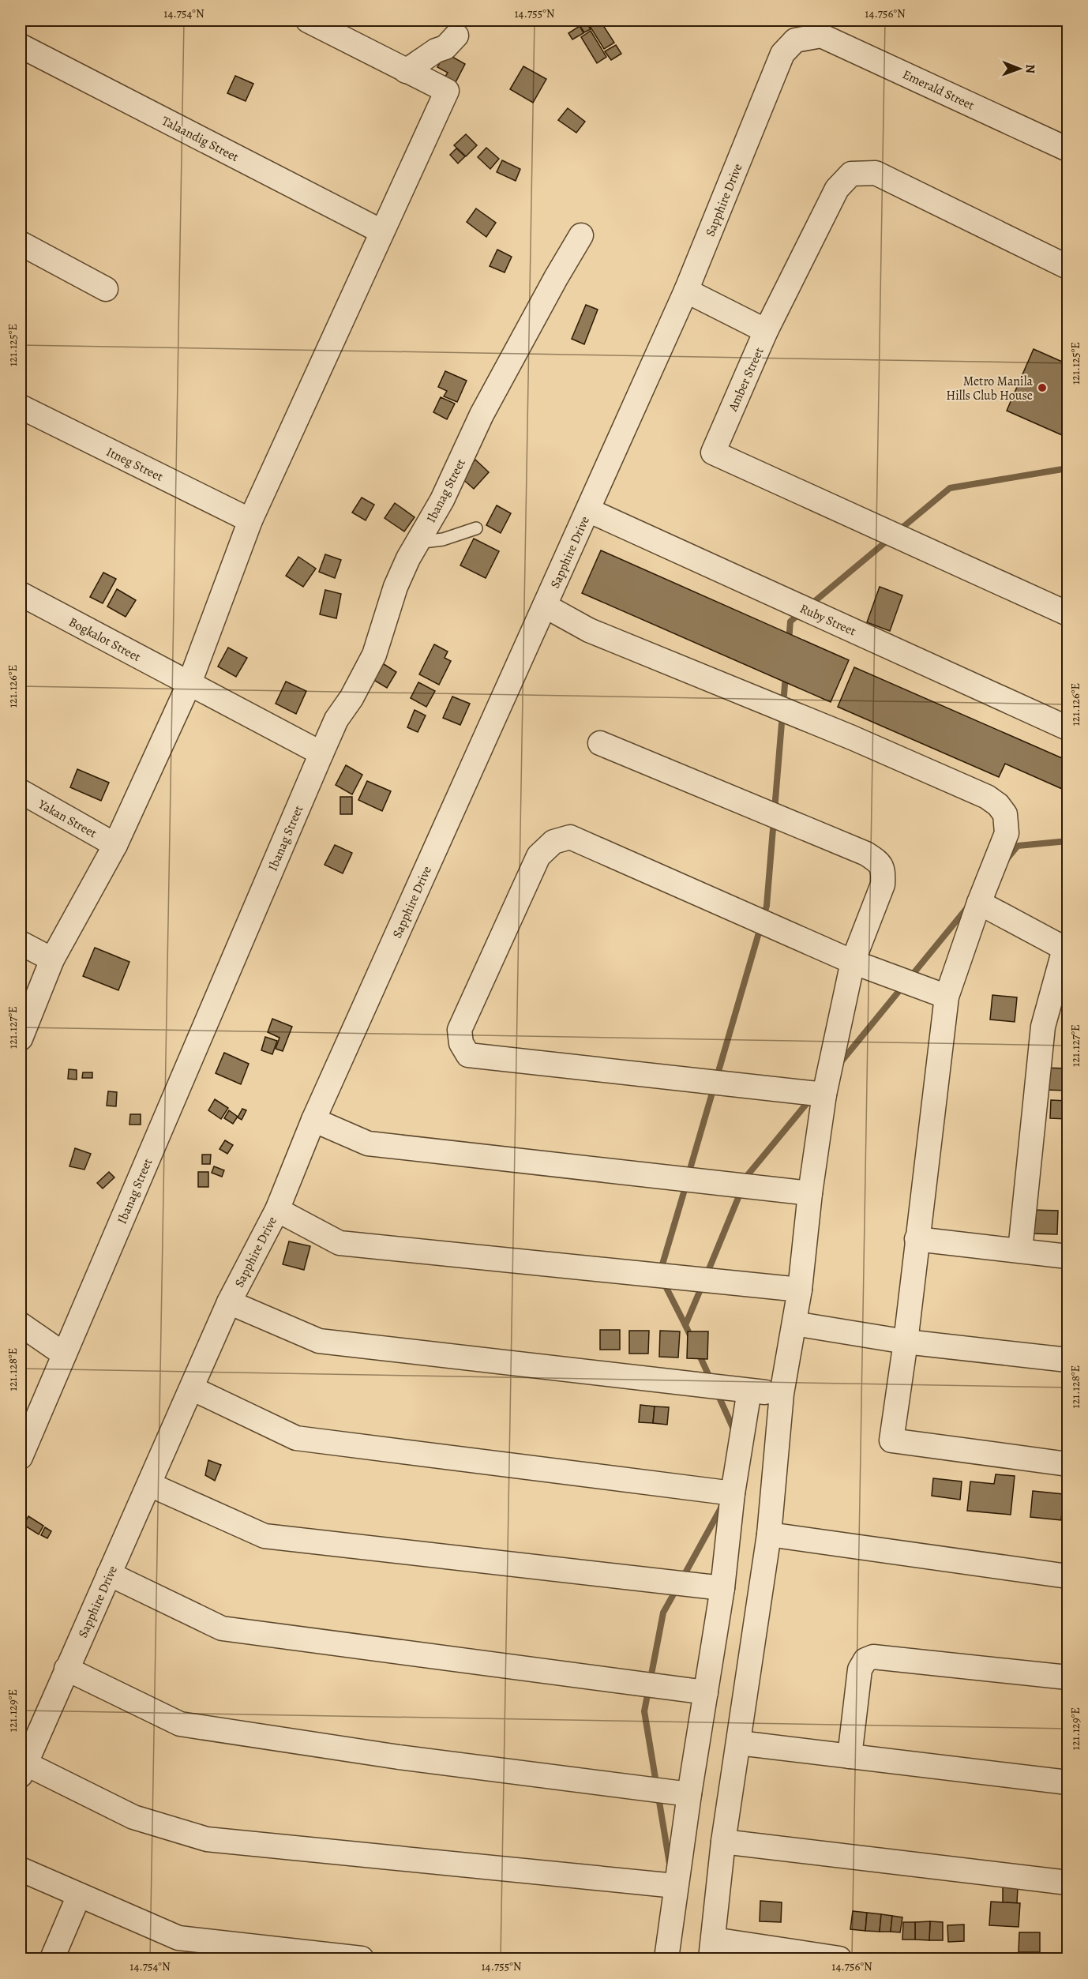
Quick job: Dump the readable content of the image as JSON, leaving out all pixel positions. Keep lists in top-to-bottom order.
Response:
{
  "streets": {
    "street": [
      "Emerald Street",
      "Talaandig Street",
      "Sapphire Drive",
      "Amber Street",
      "Itneg Street",
      "Ibanag Street",
      "Ruby Street",
      "Bogkalot Street",
      "Yakan Street"
    ]
  },
  "crossings": [
    ["Emerald Street", "Sapphire Drive"],
    ["Sapphire Drive", "Ruby Street"],
    ["Ibanag Street", "Bogkalot Street"]
  ],
  "places": ["Metro Manila Hills Club House"],
  "north": "right",
  "coordinates": [
    "14.754°N",
    "14.755°N",
    "14.756°N",
    "121.125°E",
    "121.126°E",
    "121.127°E",
    "121.128°E",
    "121.129°E"
  ]
}
